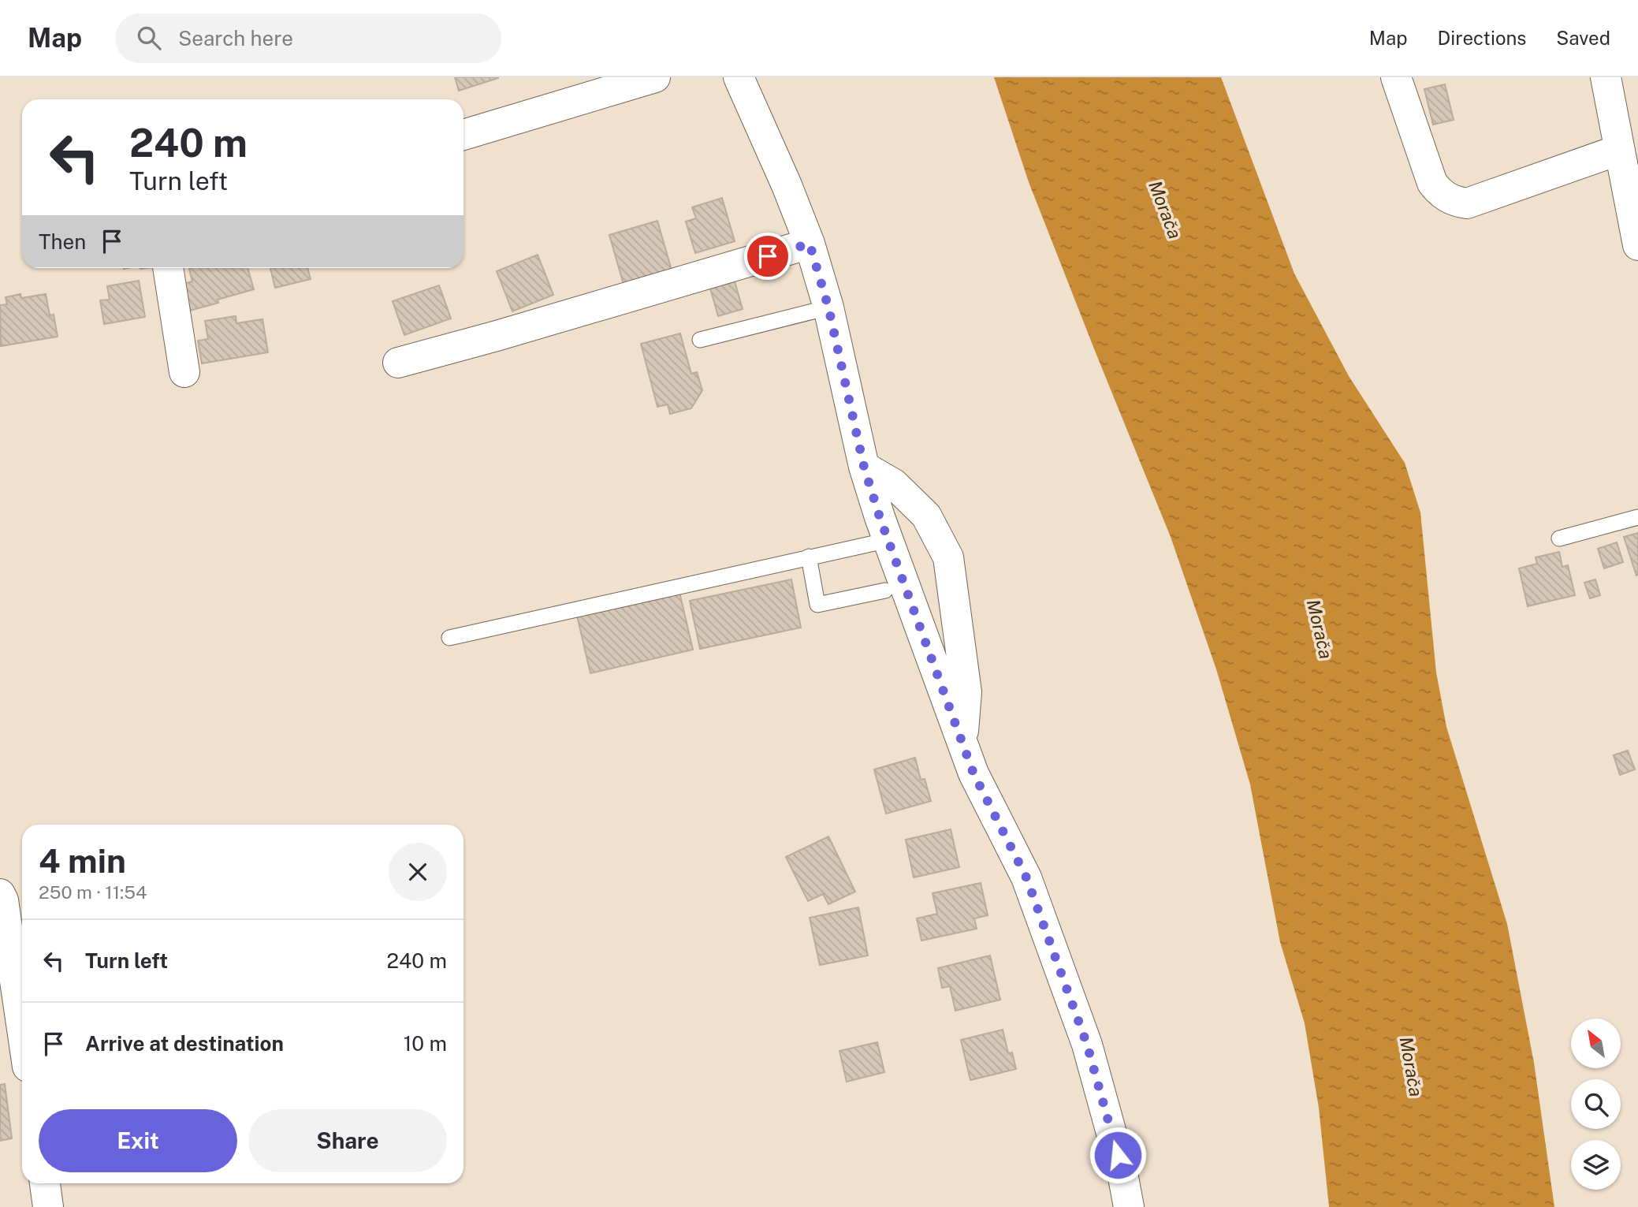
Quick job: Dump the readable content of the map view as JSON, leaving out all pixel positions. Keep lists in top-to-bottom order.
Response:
{
  "water": ["Morača"],
  "north": "top left",
  "page": {
    "header": "Map",
    "search": "Search here",
    "nav": ["Map", "Directions", "Saved"],
    "turn": ["240 m", "Turn left"],
    "then": "Then",
    "heading": ["4 min", "250 m · 11:54"],
    "list": [
      {
        "name": "Turn left",
        "value": "240 m"
      },
      {
        "name": "Arrive at destination",
        "value": "10 m"
      }
    ],
    "buttons": ["Exit", "Share"]
  }
}
